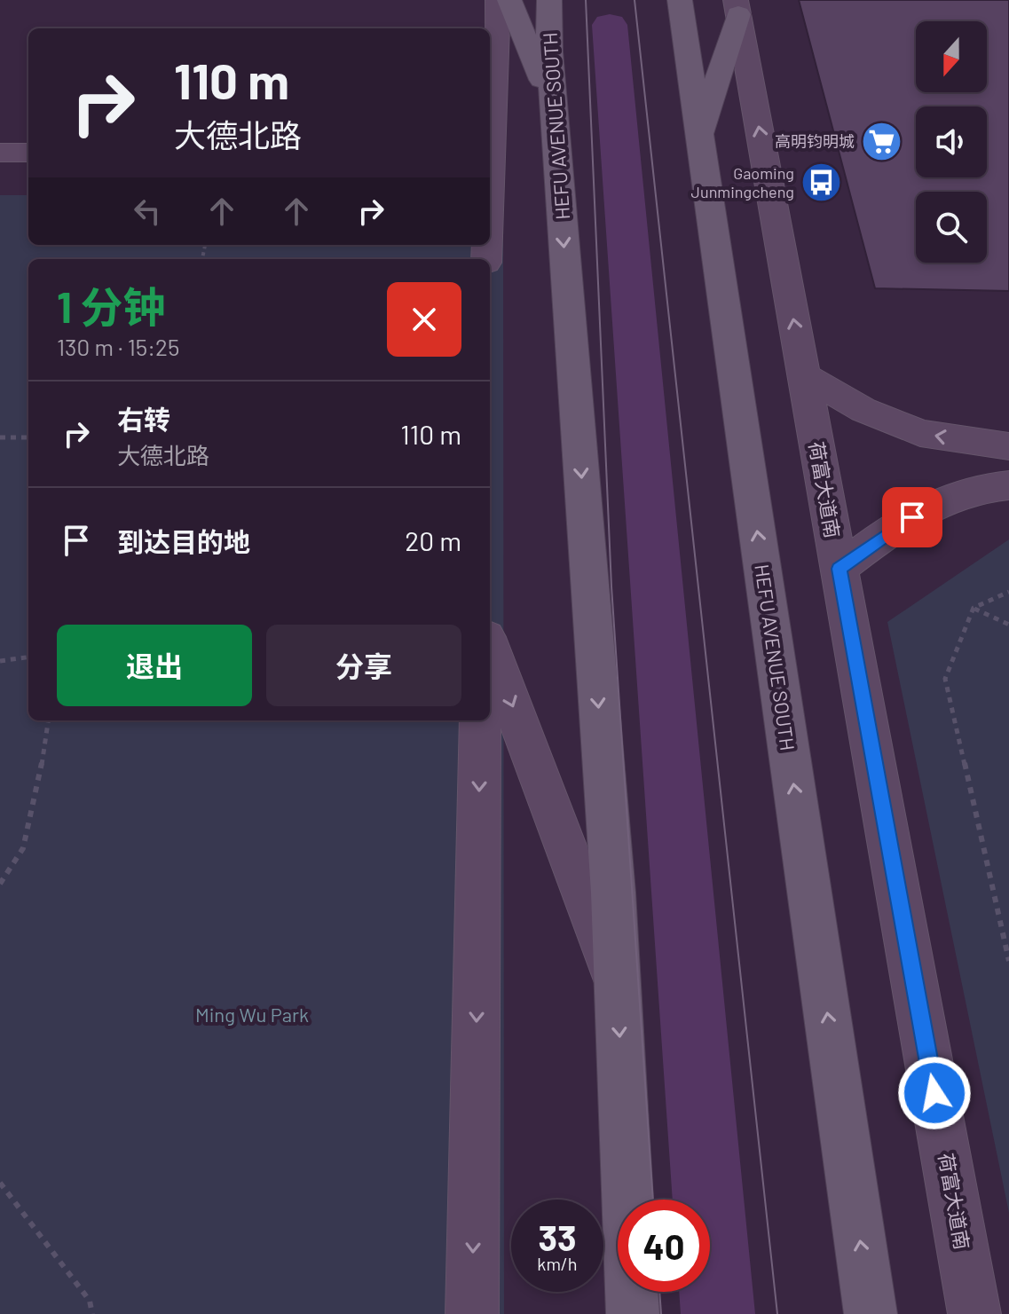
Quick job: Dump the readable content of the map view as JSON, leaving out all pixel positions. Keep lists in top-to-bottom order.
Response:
{
  "streets": {
    "main road": ["HEFU AVENUE SOUTH"],
    "street": ["荷富大道南"]
  },
  "parks": ["Ming Wu Park"],
  "places": {
    "supermarket": ["高明钧明城"],
    "bus stop": ["Gaoming Junmingcheng"]
  },
  "north": "bottom",
  "page": {
    "turn": ["110 m", "大德北路"],
    "heading": ["1 分钟", "130 m · 15:25"],
    "list": [
      {
        "name": "右转",
        "note": "大德北路",
        "value": "110 m"
      },
      {
        "name": "到达目的地",
        "value": "20 m"
      }
    ],
    "buttons": ["退出", "分享"],
    "speed": "33 km/h",
    "limit": "40"
  }
}
